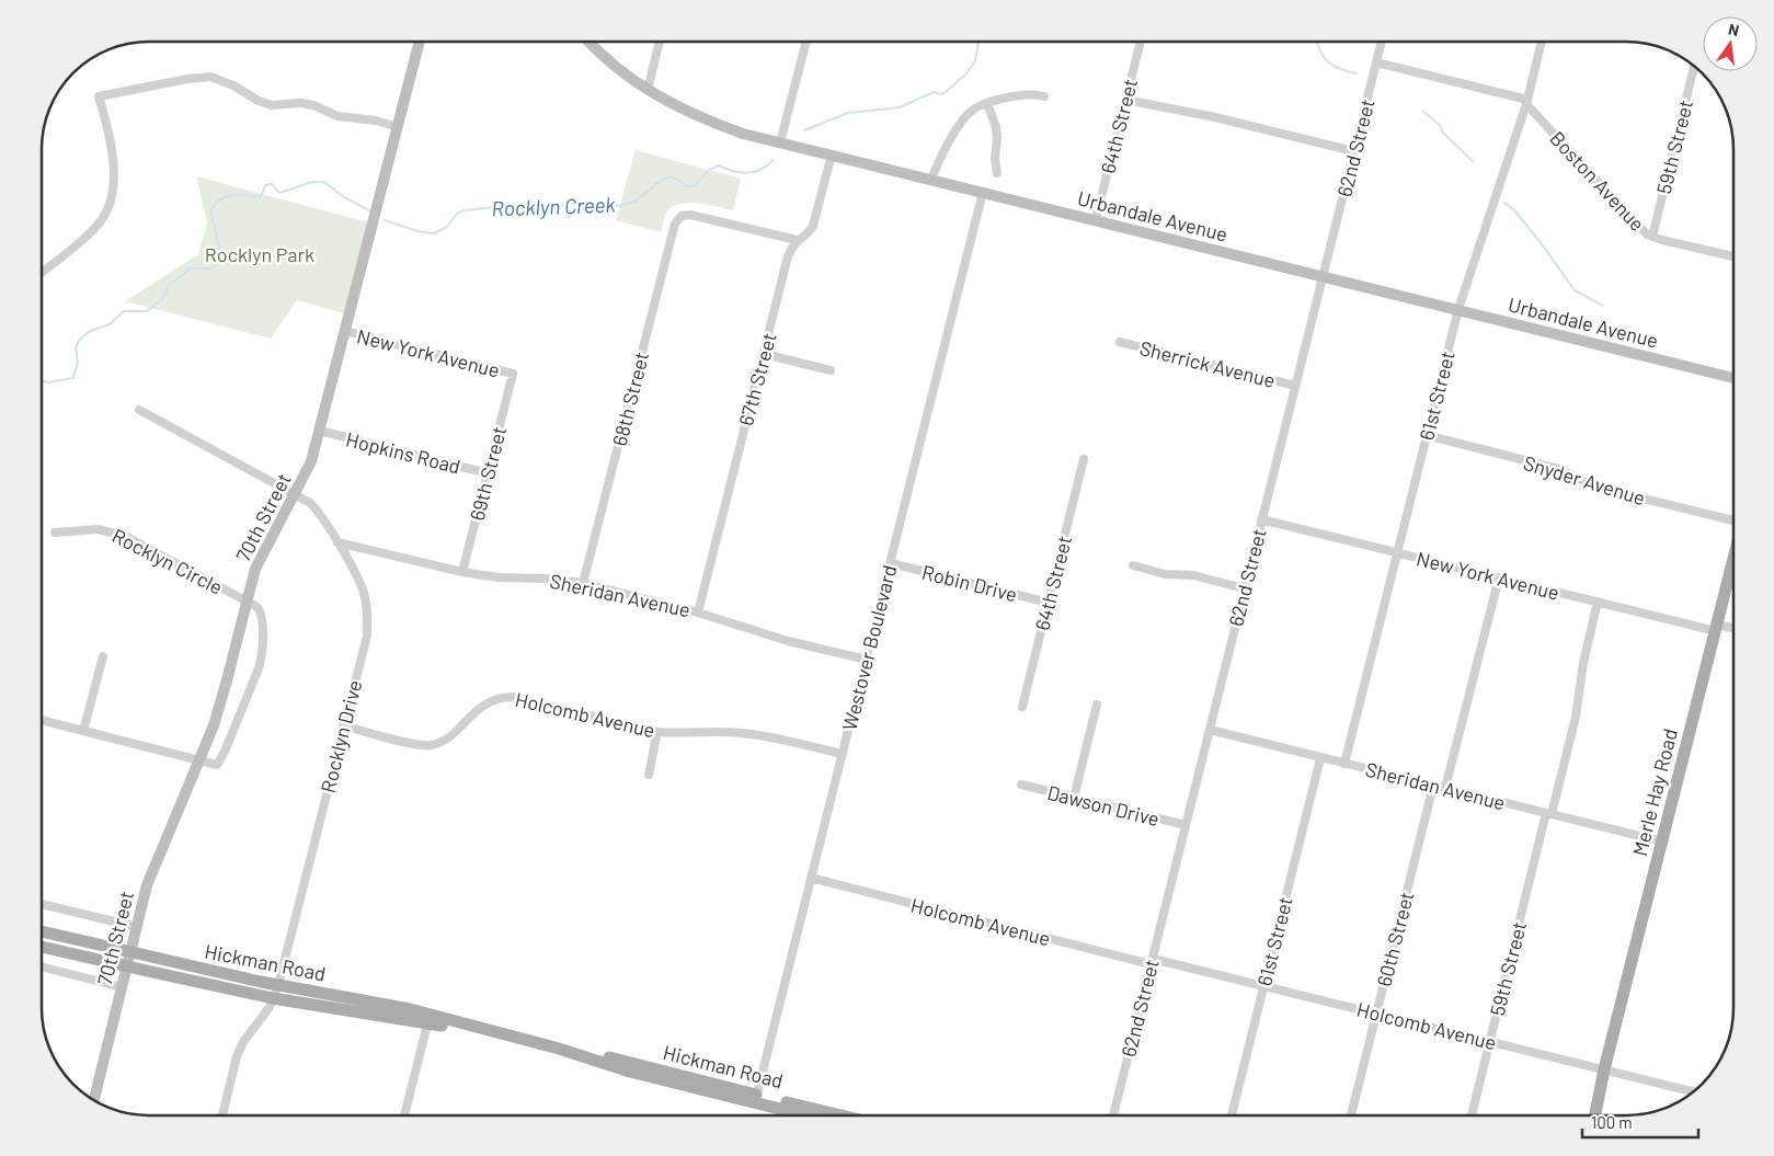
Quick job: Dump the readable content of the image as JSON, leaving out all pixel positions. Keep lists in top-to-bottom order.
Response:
{
  "streets": {
    "main road": ["Merle Hay Road", "Hickman Road"],
    "street": [
      "64th Street",
      "59th Street",
      "62nd Street",
      "Boston Avenue",
      "Urbandale Avenue",
      "New York Avenue",
      "Sherrick Avenue",
      "67th Street",
      "61st Street",
      "68th Street",
      "Hopkins Road",
      "69th Street",
      "Snyder Avenue",
      "70th Street",
      "Rocklyn Circle",
      "Robin Drive",
      "Sheridan Avenue",
      "Westover Boulevard",
      "Holcomb Avenue",
      "Rocklyn Drive",
      "Dawson Drive",
      "60th Street"
    ]
  },
  "crossings": [
    ["64th Street", "Urbandale Avenue"],
    ["64th Street", "Robin Drive"],
    ["59th Street", "Boston Avenue"],
    ["59th Street", "New York Avenue"],
    ["59th Street", "Sheridan Avenue"],
    ["59th Street", "Holcomb Avenue"],
    ["62nd Street", "Urbandale Avenue"],
    ["62nd Street", "New York Avenue"],
    ["62nd Street", "Sherrick Avenue"],
    ["62nd Street", "Sheridan Avenue"],
    ["62nd Street", "Holcomb Avenue"],
    ["62nd Street", "Dawson Drive"],
    ["Boston Avenue", "61st Street"],
    ["Urbandale Avenue", "67th Street"],
    ["Urbandale Avenue", "61st Street"],
    ["Urbandale Avenue", "Westover Boulevard"],
    ["New York Avenue", "61st Street"],
    ["New York Avenue", "69th Street"],
    ["New York Avenue", "70th Street"],
    ["New York Avenue", "Merle Hay Road"],
    ["67th Street", "68th Street"],
    ["67th Street", "Sheridan Avenue"],
    ["61st Street", "Snyder Avenue"],
    ["61st Street", "Sheridan Avenue"],
    ["61st Street", "Holcomb Avenue"],
    ["68th Street", "Sheridan Avenue"],
    ["Hopkins Road", "69th Street"],
    ["Hopkins Road", "70th Street"],
    ["69th Street", "Sheridan Avenue"],
    ["70th Street", "Rocklyn Circle"],
    ["70th Street", "Rocklyn Drive"],
    ["70th Street", "Hickman Road"],
    ["Robin Drive", "Westover Boulevard"],
    ["Sheridan Avenue", "Westover Boulevard"],
    ["Sheridan Avenue", "Rocklyn Drive"],
    ["Sheridan Avenue", "Merle Hay Road"],
    ["Sheridan Avenue", "60th Street"],
    ["Westover Boulevard", "Holcomb Avenue"],
    ["Westover Boulevard", "Hickman Road"],
    ["Holcomb Avenue", "Rocklyn Drive"],
    ["Holcomb Avenue", "Merle Hay Road"],
    ["Holcomb Avenue", "60th Street"],
    ["Rocklyn Drive", "Hickman Road"]
  ],
  "water": ["Rocklyn Creek"],
  "parks": ["Rocklyn Park"],
  "scale_bar": "100 m",
  "north": "top"
}
